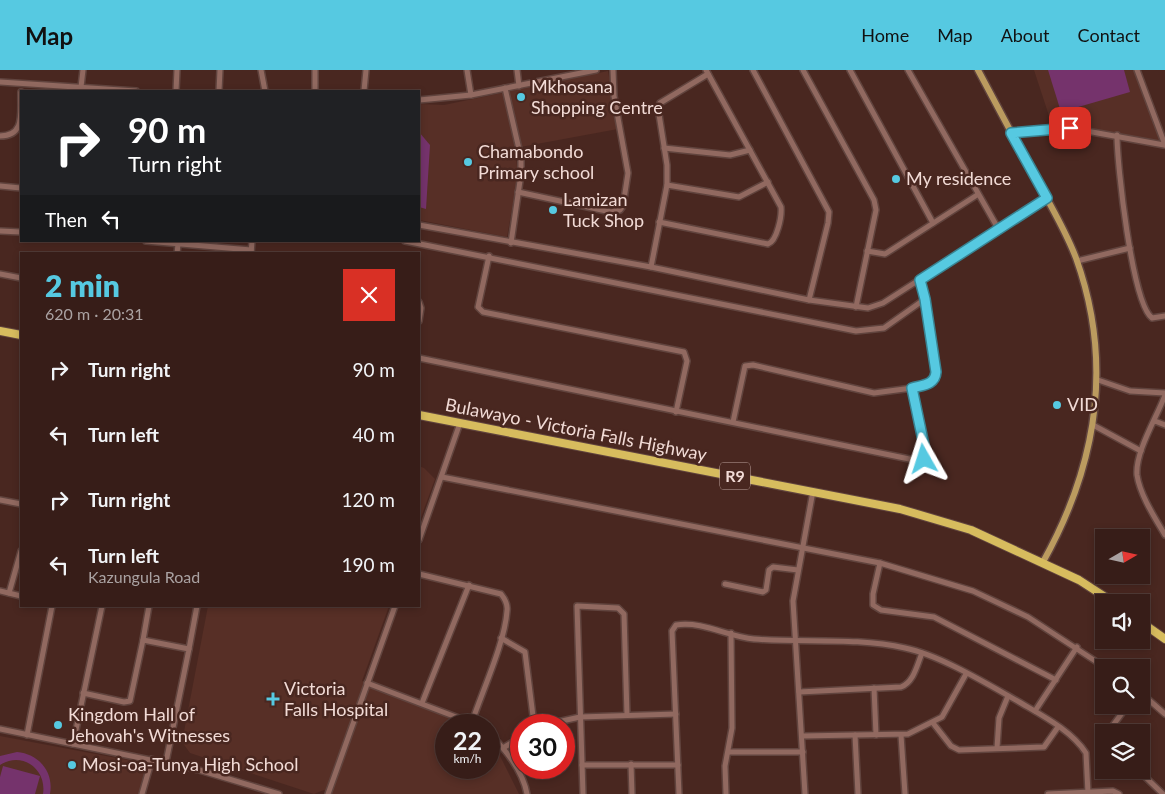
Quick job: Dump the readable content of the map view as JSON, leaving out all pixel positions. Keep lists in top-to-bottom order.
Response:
{
  "streets": {
    "highway": ["Bulawayo - Victoria Falls Highway", "R9"]
  },
  "crossings": [
    ["Bulawayo - Victoria Falls Highway", "R9"]
  ],
  "places": {
    "other": [
      "Mkhosana Shopping Centre",
      "Chamabondo Primary school",
      "My residence",
      "Lamizan Tuck Shop",
      "VID",
      "Kingdom Hall of Jehovah's Witnesses",
      "Mosi-oa-Tunya High School"
    ],
    "health": ["Victoria Falls Hospital"]
  },
  "north": "right",
  "page": {
    "header": "Map",
    "nav": [
      "Home",
      "Map",
      "About",
      "Contact"
    ],
    "turn": ["90 m", "Turn right"],
    "then": "Then",
    "heading": ["2 min", "620 m · 20:31"],
    "list": [
      {
        "name": "Turn right",
        "value": "90 m"
      },
      {
        "name": "Turn left",
        "value": "40 m"
      },
      {
        "name": "Turn right",
        "value": "120 m"
      },
      {
        "name": "Turn left",
        "note": "Kazungula Road",
        "value": "190 m"
      }
    ],
    "speed": "22 km/h",
    "limit": "30"
  }
}
